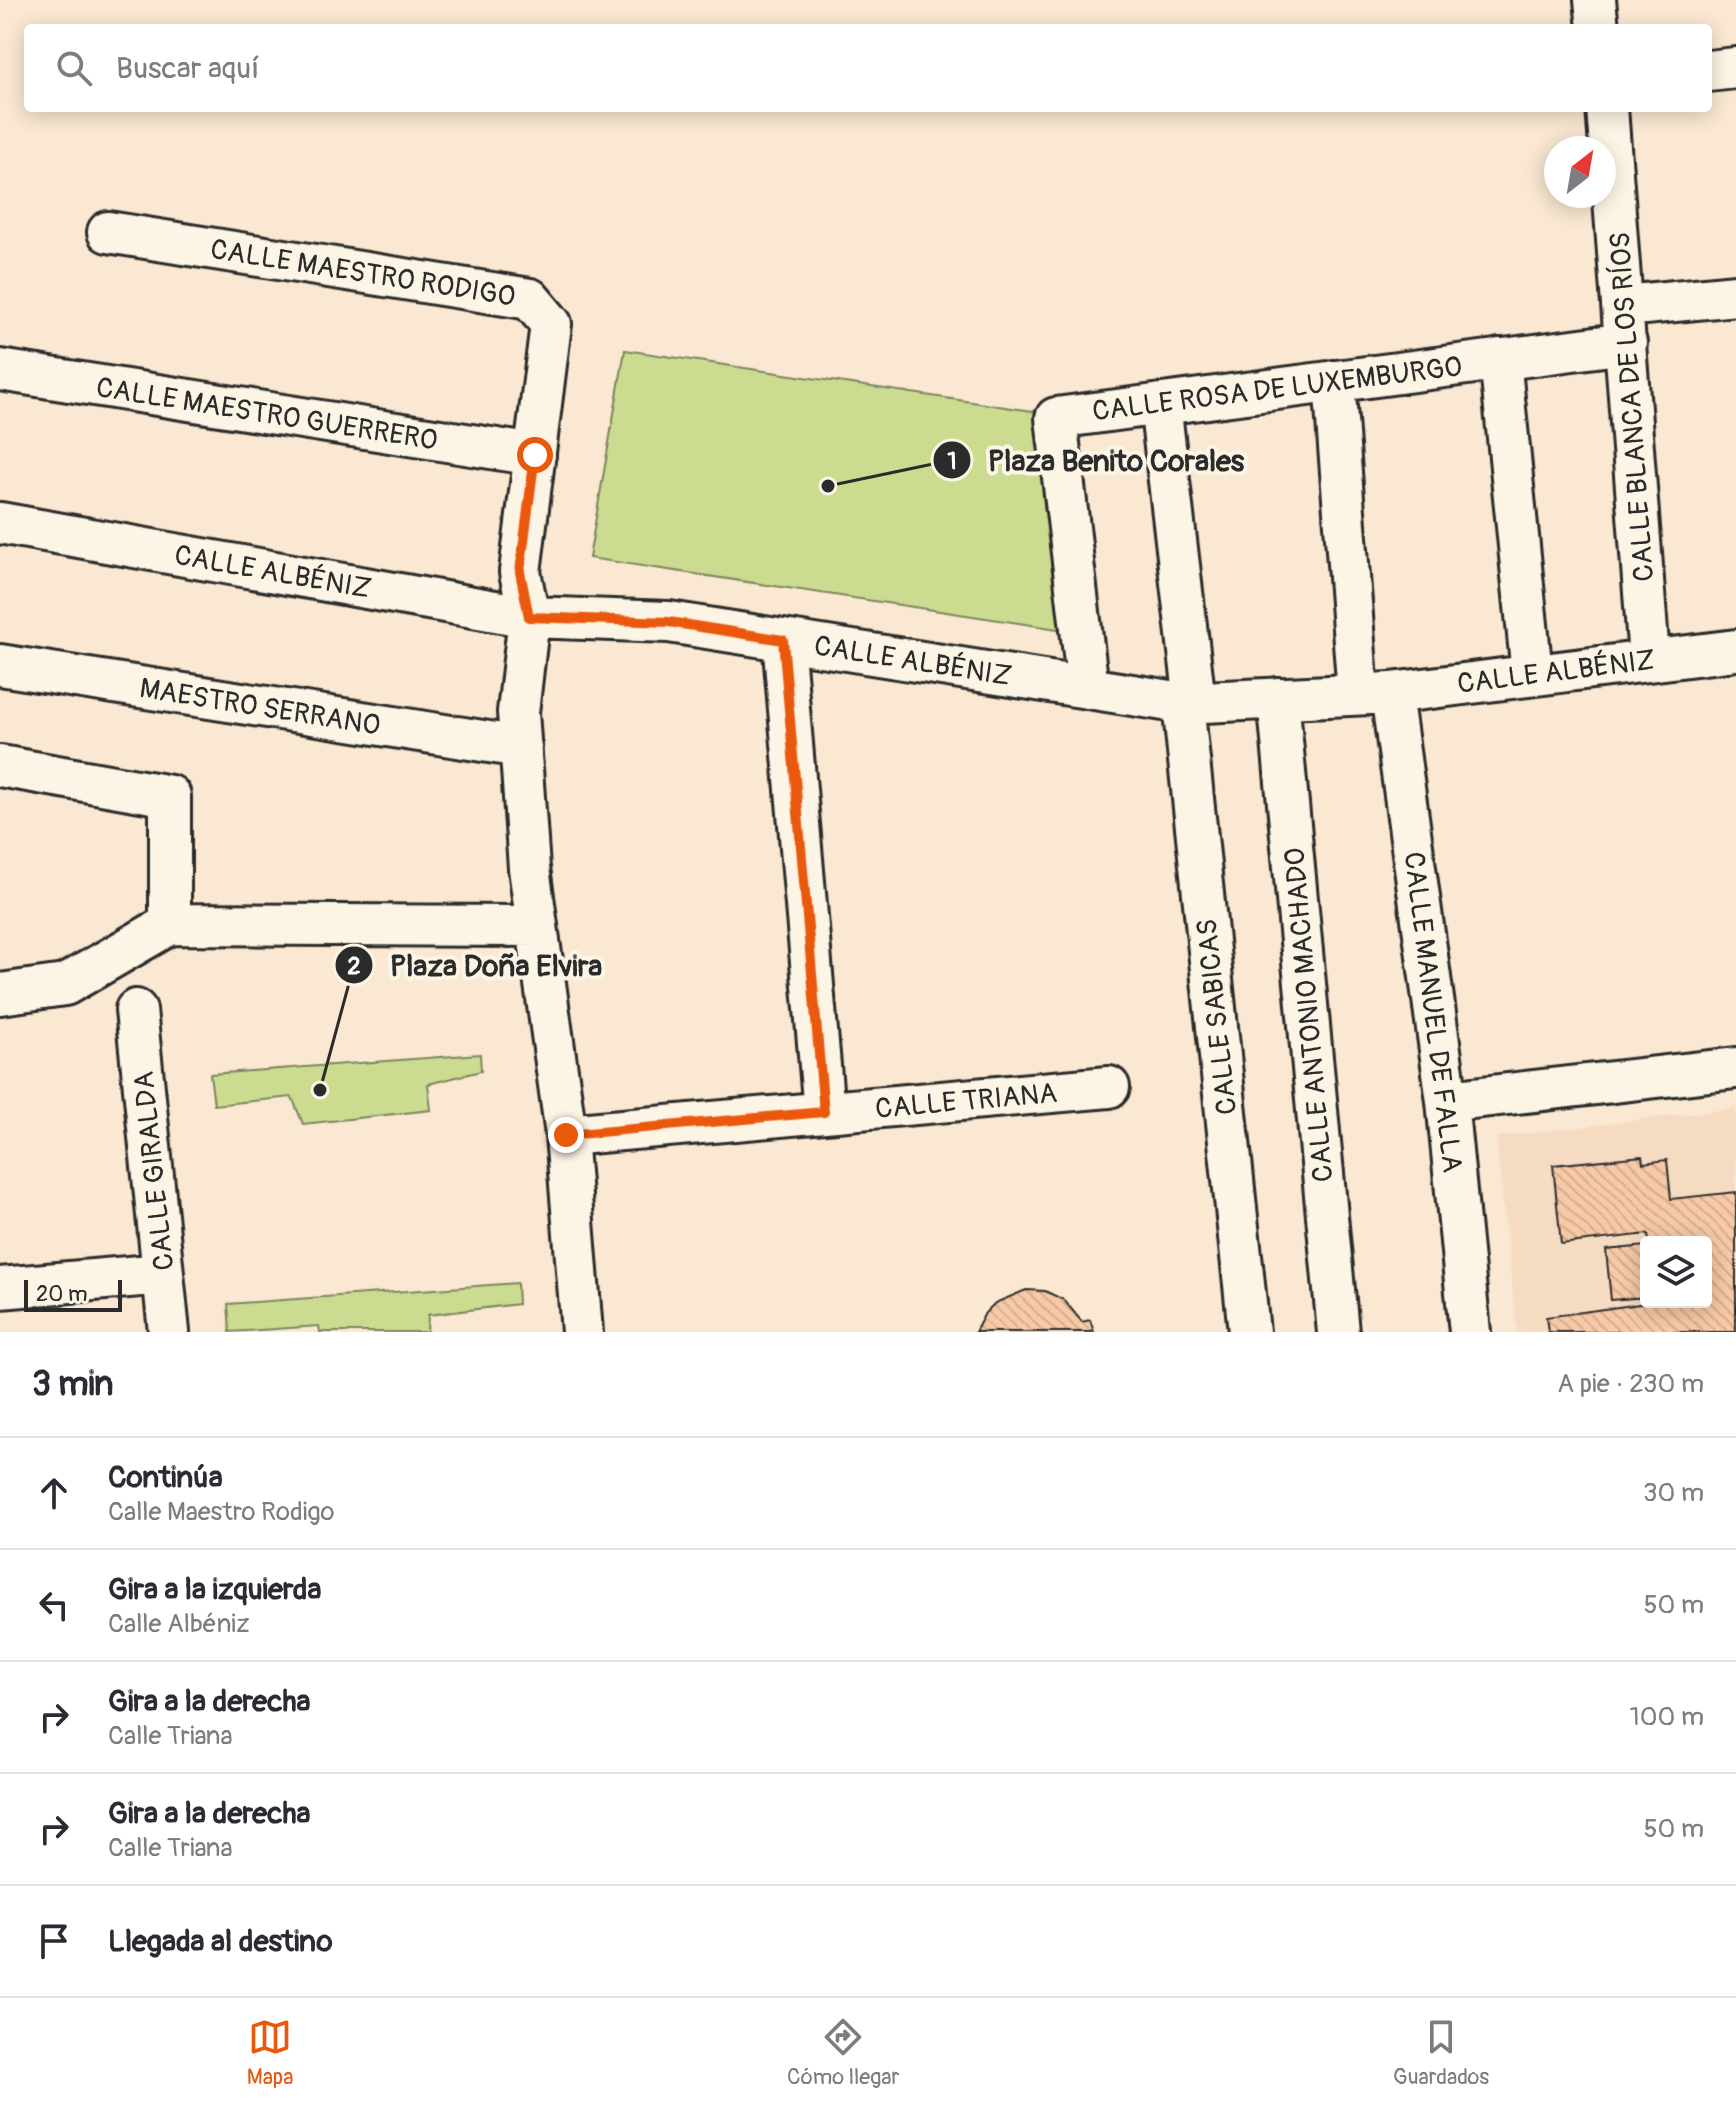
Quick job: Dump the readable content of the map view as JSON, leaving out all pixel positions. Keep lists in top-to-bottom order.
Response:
{
  "streets": {
    "street": [
      "CALLE MAESTRO RODIGO",
      "CALLE ROSA DE LUXEMBURGO",
      "CALLE BLANCA DE LOS RÍOS",
      "CALLE MAESTRO GUERRERO",
      "CALLE ALBÉNIZ",
      "MAESTRO SERRANO",
      "CALLE MANUEL DE FALLA",
      "CALLE ANTONIO MACHADO",
      "CALLE SABICAS",
      "CALLE TRIANA",
      "CALLE GIRALDA"
    ]
  },
  "crossings": [
    ["CALLE MAESTRO RODIGO", "CALLE MAESTRO GUERRERO"],
    ["CALLE MAESTRO RODIGO", "CALLE ALBÉNIZ"],
    ["CALLE MAESTRO RODIGO", "MAESTRO SERRANO"],
    ["CALLE MAESTRO RODIGO", "CALLE TRIANA"],
    ["CALLE ROSA DE LUXEMBURGO", "CALLE BLANCA DE LOS RÍOS"],
    ["CALLE ROSA DE LUXEMBURGO", "CALLE ALBÉNIZ"],
    ["CALLE ROSA DE LUXEMBURGO", "CALLE MANUEL DE FALLA"],
    ["CALLE ROSA DE LUXEMBURGO", "CALLE SABICAS"],
    ["CALLE BLANCA DE LOS RÍOS", "CALLE ALBÉNIZ"],
    ["CALLE ALBÉNIZ", "CALLE MANUEL DE FALLA"],
    ["CALLE ALBÉNIZ", "CALLE ANTONIO MACHADO"],
    ["CALLE ALBÉNIZ", "CALLE SABICAS"]
  ],
  "places": ["Plaza Benito Corales", "Plaza Doña Elvira"],
  "scale_bar": "20 m",
  "north": "top right",
  "page": {
    "search": "Buscar aquí",
    "scale": "20 m",
    "heading": ["3 min", "A pie · 230 m"],
    "list": [
      ["Continúa", "Calle Maestro Rodigo", "30 m"],
      ["Gira a la izquierda", "Calle Albéniz", "50 m"],
      ["Gira a la derecha", "Calle Triana", "100 m"],
      ["Gira a la derecha", "Calle Triana", "50 m"],
      "Llegada al destino"
    ],
    "nav": ["Mapa", "Cómo llegar", "Guardados"]
  }
}
